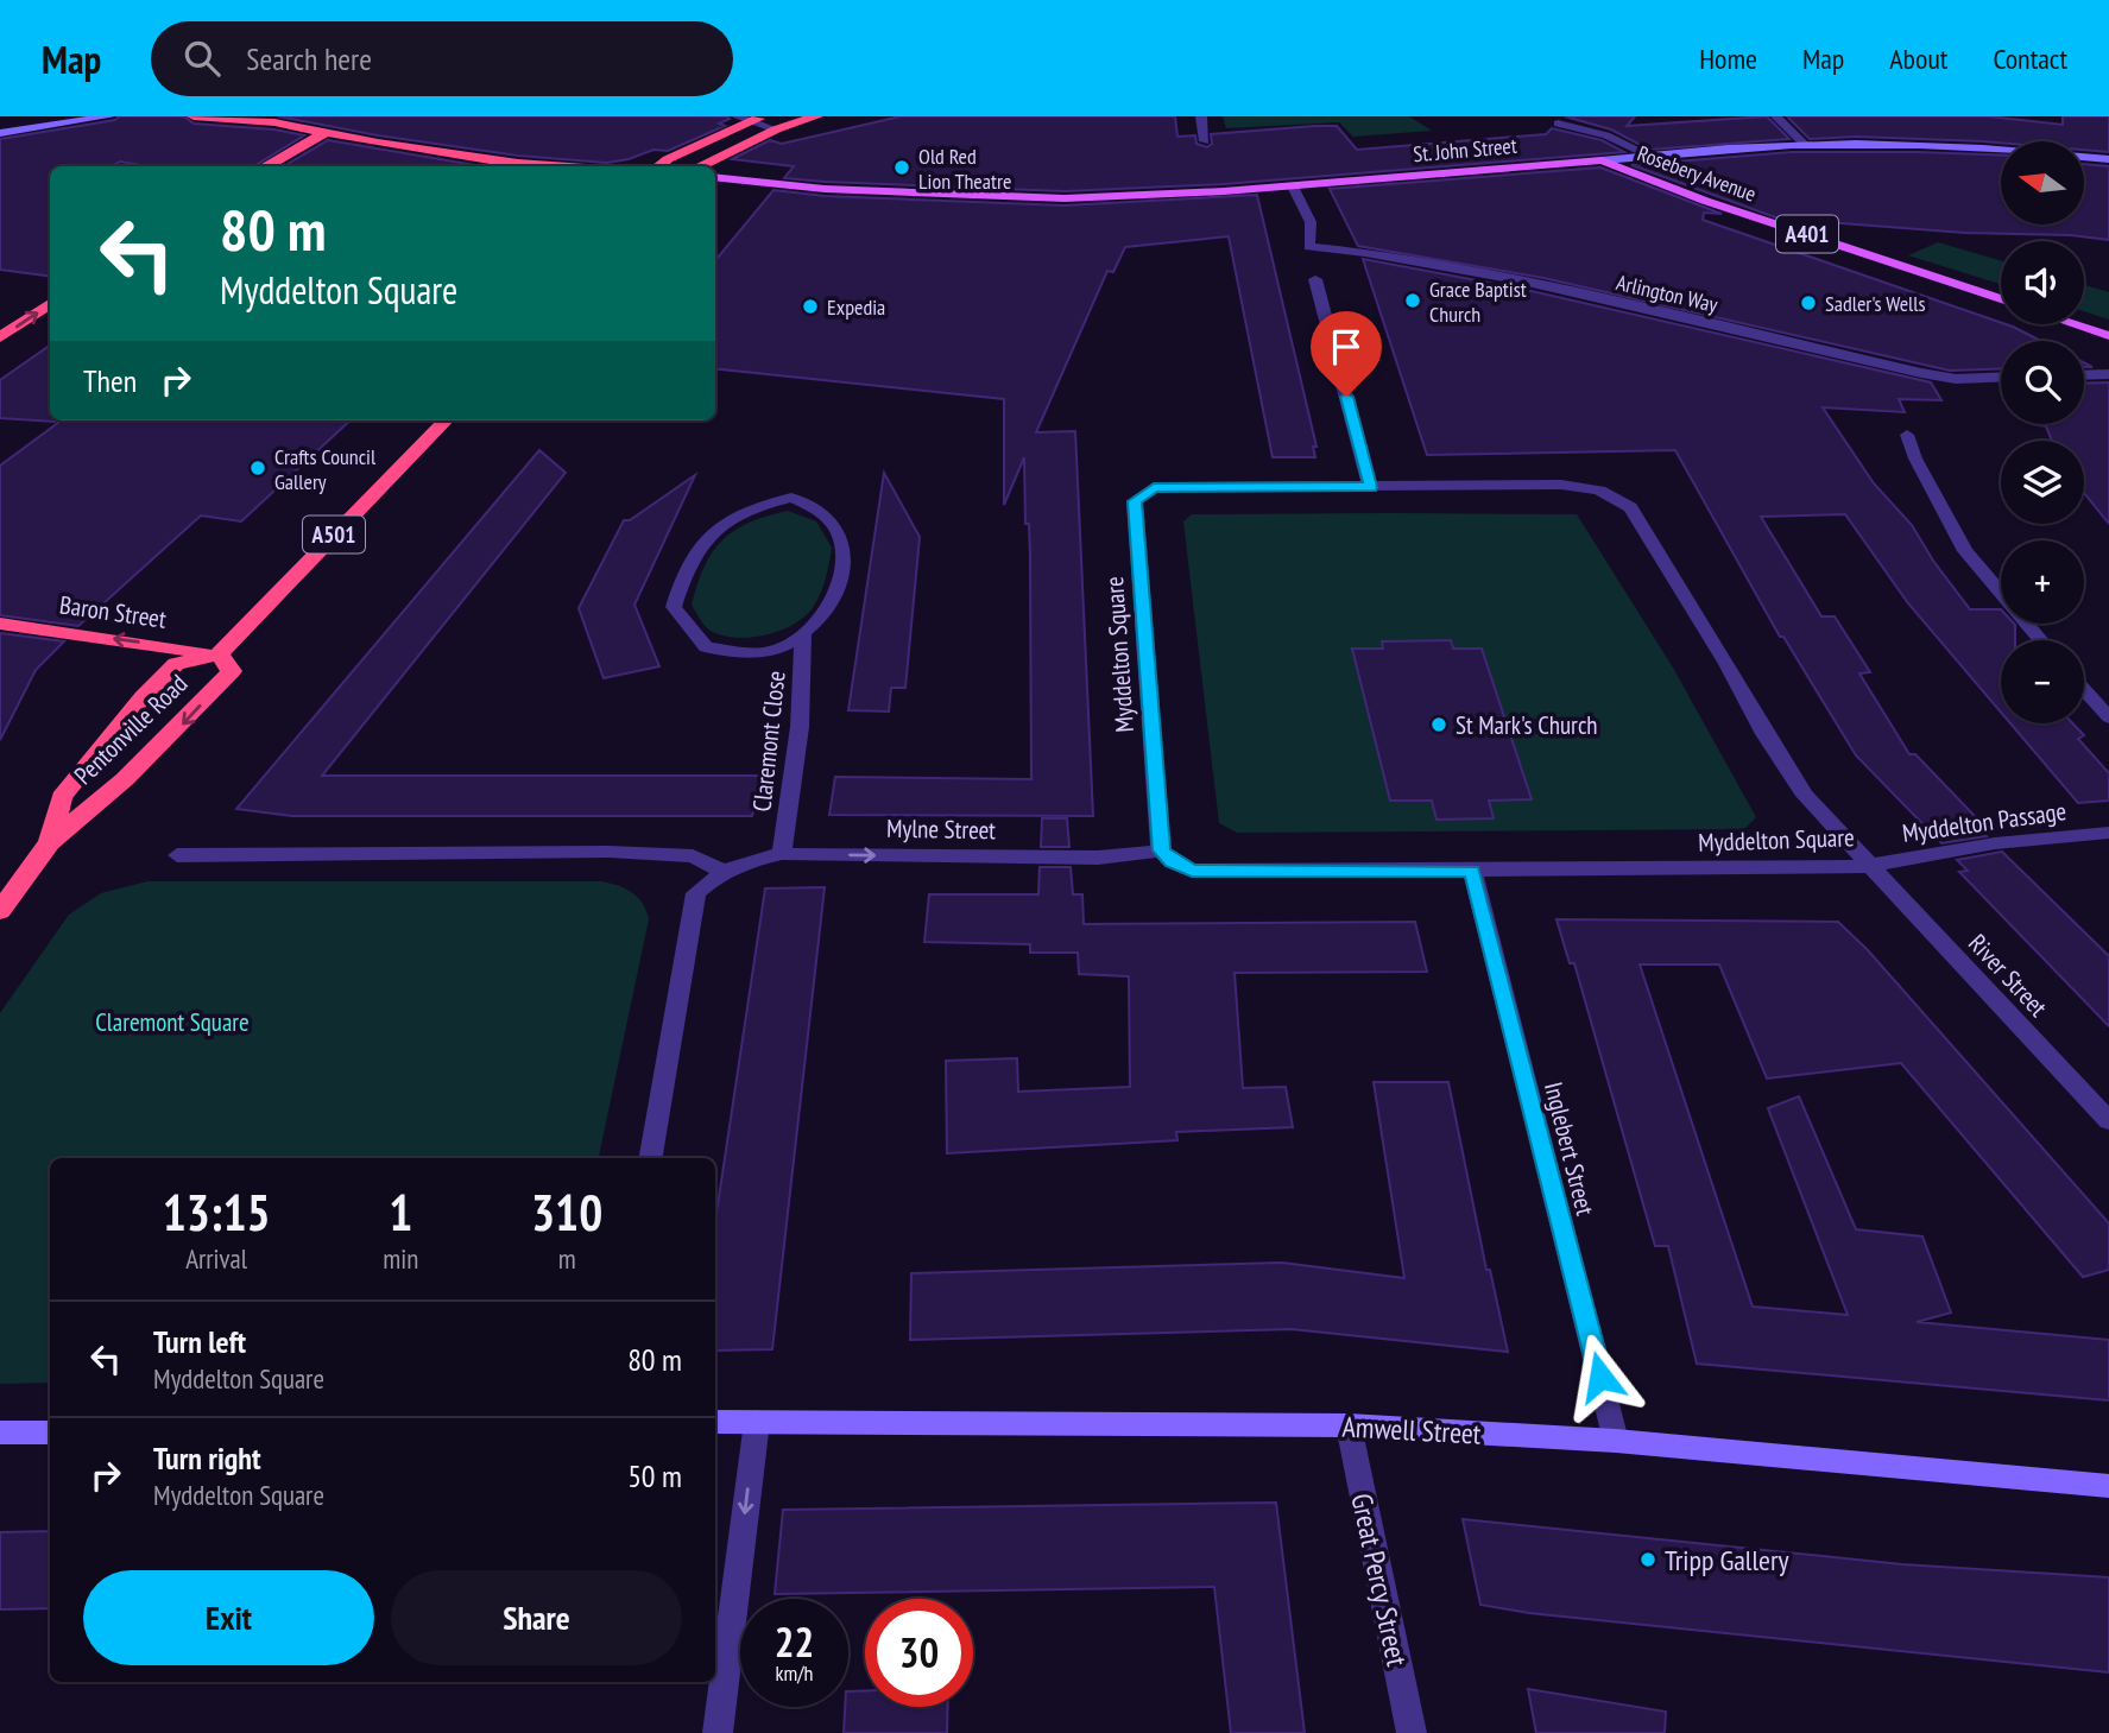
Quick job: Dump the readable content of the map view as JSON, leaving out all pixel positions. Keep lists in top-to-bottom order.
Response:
{
  "streets": {
    "highway": ["A501", "Baron Street", "Pentonville Road"],
    "main road": [
      "St. John Street",
      "Rosebery Avenue",
      "A401",
      "Amwell Street"
    ],
    "street": [
      "Arlington Way",
      "Myddelton Square",
      "Claremont Close",
      "Myddelton Passage",
      "Mylne Street",
      "River Street",
      "Inglebert Street",
      "Great Percy Street"
    ]
  },
  "crossings": [
    ["St. John Street", "Rosebery Avenue"],
    ["St. John Street", "Arlington Way"],
    ["A501", "Baron Street"],
    ["A501", "Pentonville Road"],
    ["Baron Street", "Pentonville Road"],
    ["Myddelton Square", "Myddelton Passage"],
    ["Myddelton Square", "Mylne Street"],
    ["Myddelton Square", "River Street"],
    ["Myddelton Square", "Inglebert Street"],
    ["Claremont Close", "Mylne Street"],
    ["Myddelton Passage", "River Street"],
    ["Inglebert Street", "Amwell Street"],
    ["Amwell Street", "Great Percy Street"]
  ],
  "one_way": ["Baron Street", "Mylne Street"],
  "parks": ["Claremont Square"],
  "places": [
    "Old Red Lion Theatre",
    "Grace Baptist Church",
    "Sadler's Wells",
    "Expedia",
    "Crafts Council Gallery",
    "St Mark's Church",
    "Tripp Gallery"
  ],
  "north": "left",
  "page": {
    "header": "Map",
    "search": "Search here",
    "nav": [
      "Home",
      "Map",
      "About",
      "Contact"
    ],
    "map_buttons": ["+", "−"],
    "turn": ["80 m", "Myddelton Square"],
    "then": "Then",
    "eta": [
      "13:15",
      "Arrival",
      "1",
      "min",
      "310",
      "m"
    ],
    "list": [
      {
        "name": "Turn left",
        "note": "Myddelton Square",
        "value": "80 m"
      },
      {
        "name": "Turn right",
        "note": "Myddelton Square",
        "value": "50 m"
      }
    ],
    "buttons": ["Exit", "Share"],
    "speed": "22 km/h",
    "limit": "30"
  }
}
